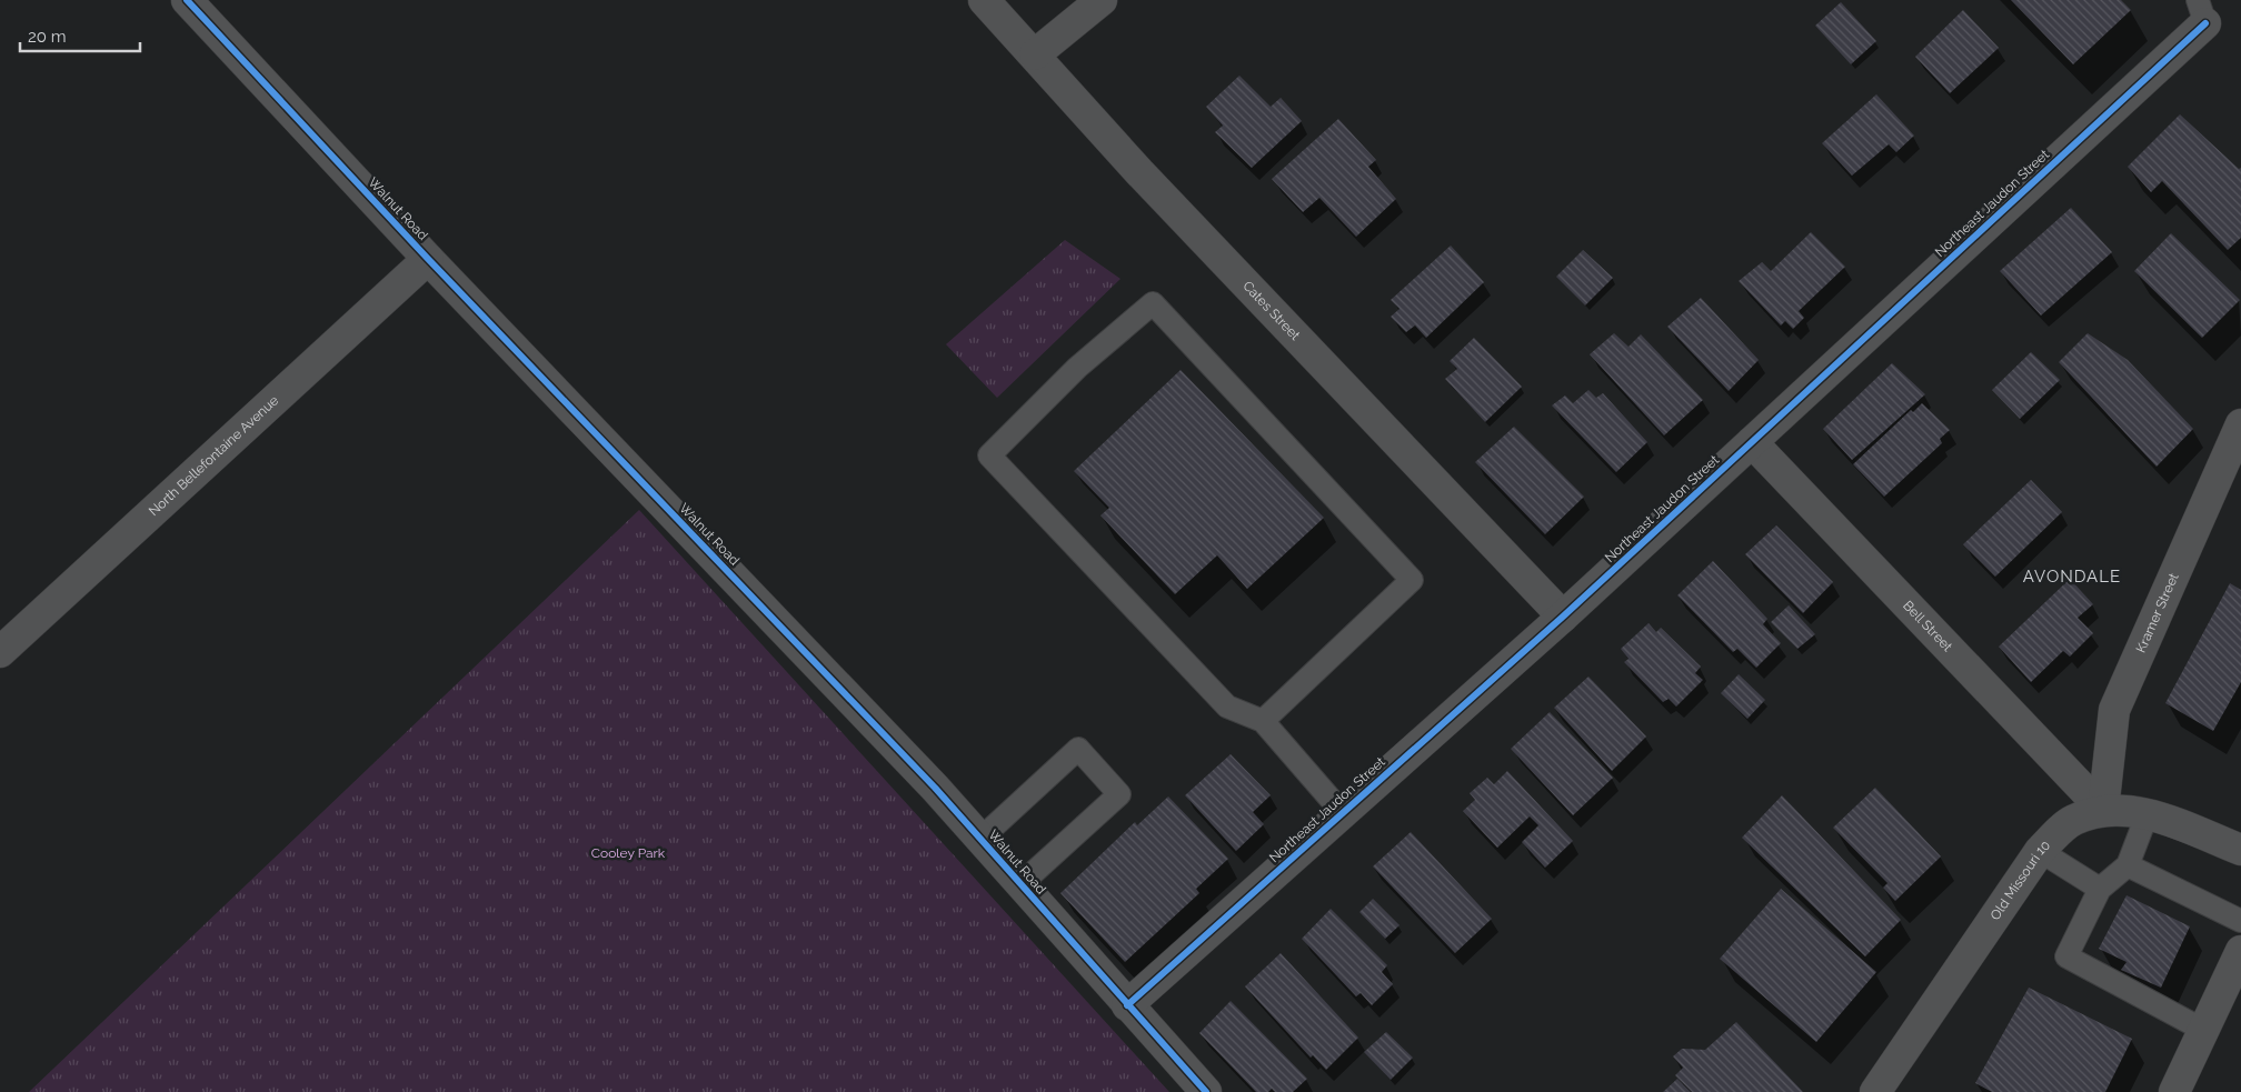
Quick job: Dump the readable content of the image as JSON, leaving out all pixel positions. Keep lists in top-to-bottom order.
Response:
{
  "streets": {
    "street": [
      "Northeast Jaudon Street",
      "Walnut Road",
      "Cates Street",
      "North Bellefontaine Avenue",
      "Kramer Street",
      "Bell Street",
      "Old Missouri 10"
    ]
  },
  "crossings": [
    ["Northeast Jaudon Street", "Walnut Road"],
    ["Northeast Jaudon Street", "Cates Street"],
    ["Northeast Jaudon Street", "Bell Street"],
    ["Walnut Road", "North Bellefontaine Avenue"],
    ["Kramer Street", "Bell Street"],
    ["Kramer Street", "Old Missouri 10"],
    ["Bell Street", "Old Missouri 10"]
  ],
  "districts": ["AVONDALE"],
  "parks": ["Cooley Park"],
  "scale_bar": "20 m"
}
